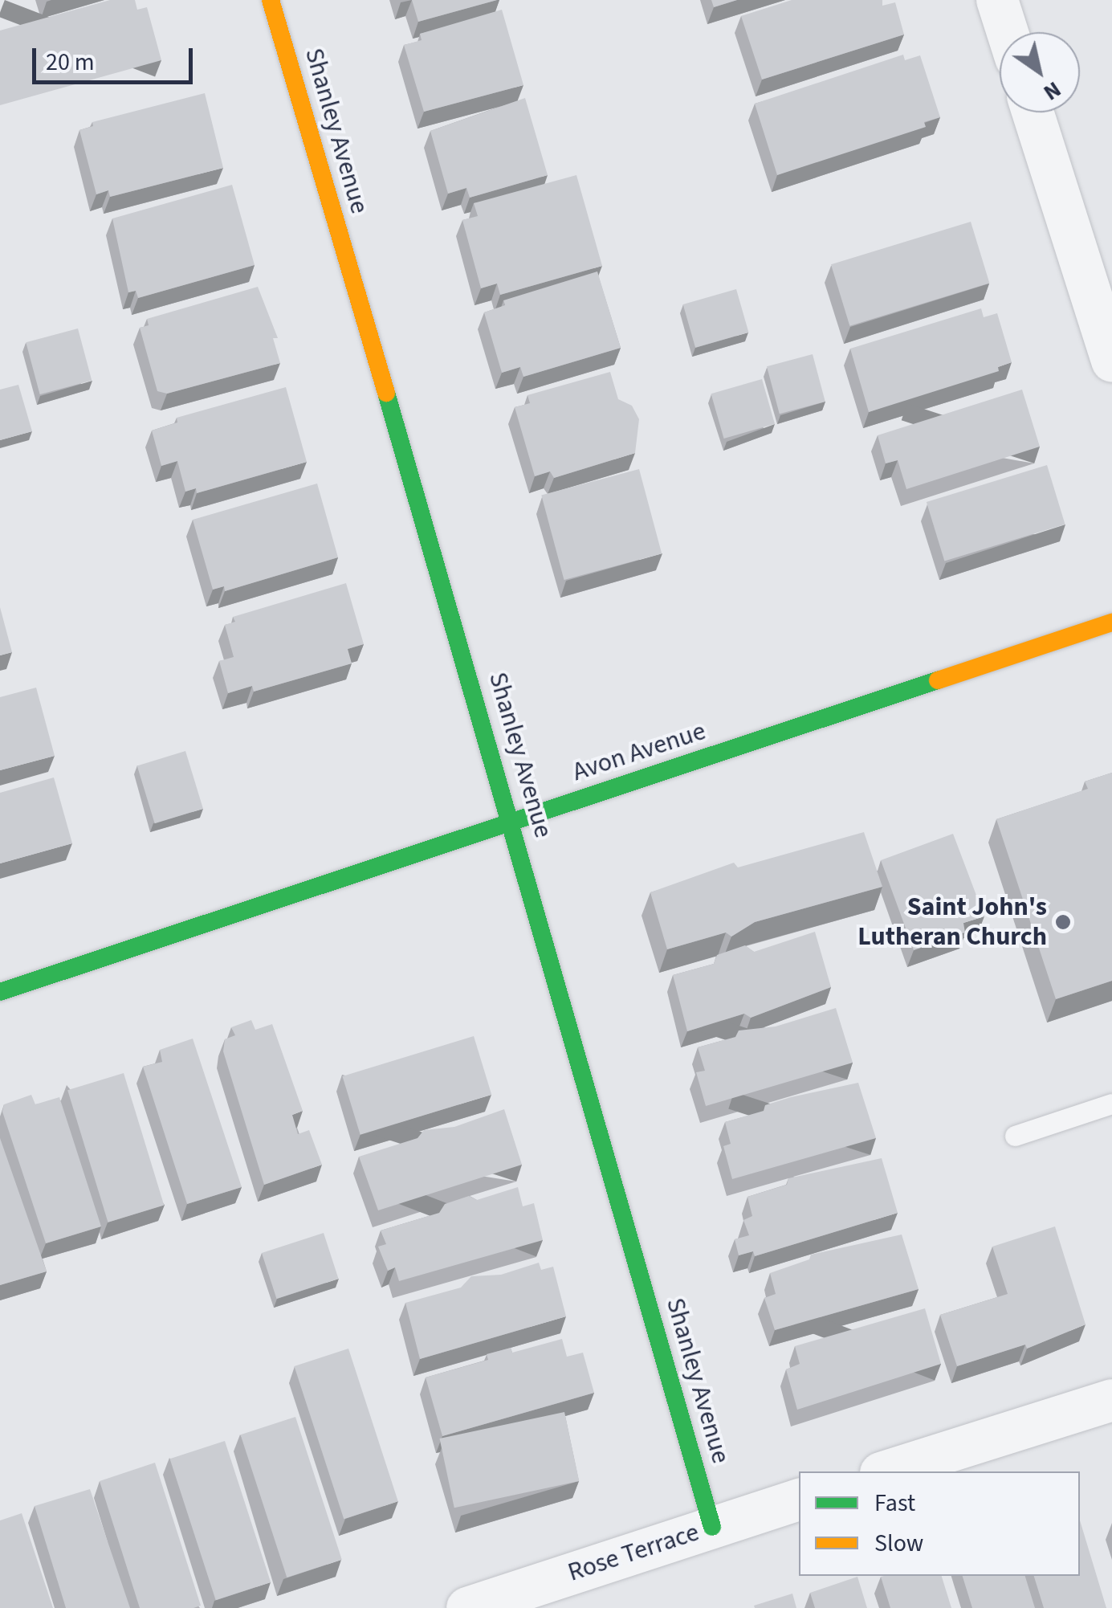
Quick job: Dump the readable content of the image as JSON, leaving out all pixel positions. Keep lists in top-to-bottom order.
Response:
{
  "streets": {
    "street": ["Shanley Avenue", "Avon Avenue", "Rose Terrace"]
  },
  "crossings": [
    ["Shanley Avenue", "Avon Avenue"],
    ["Shanley Avenue", "Rose Terrace"]
  ],
  "places": ["Saint John's Lutheran Church"],
  "legend": ["Fast", "Slow"],
  "scale_bar": "20 m",
  "north": "bottom right"
}
